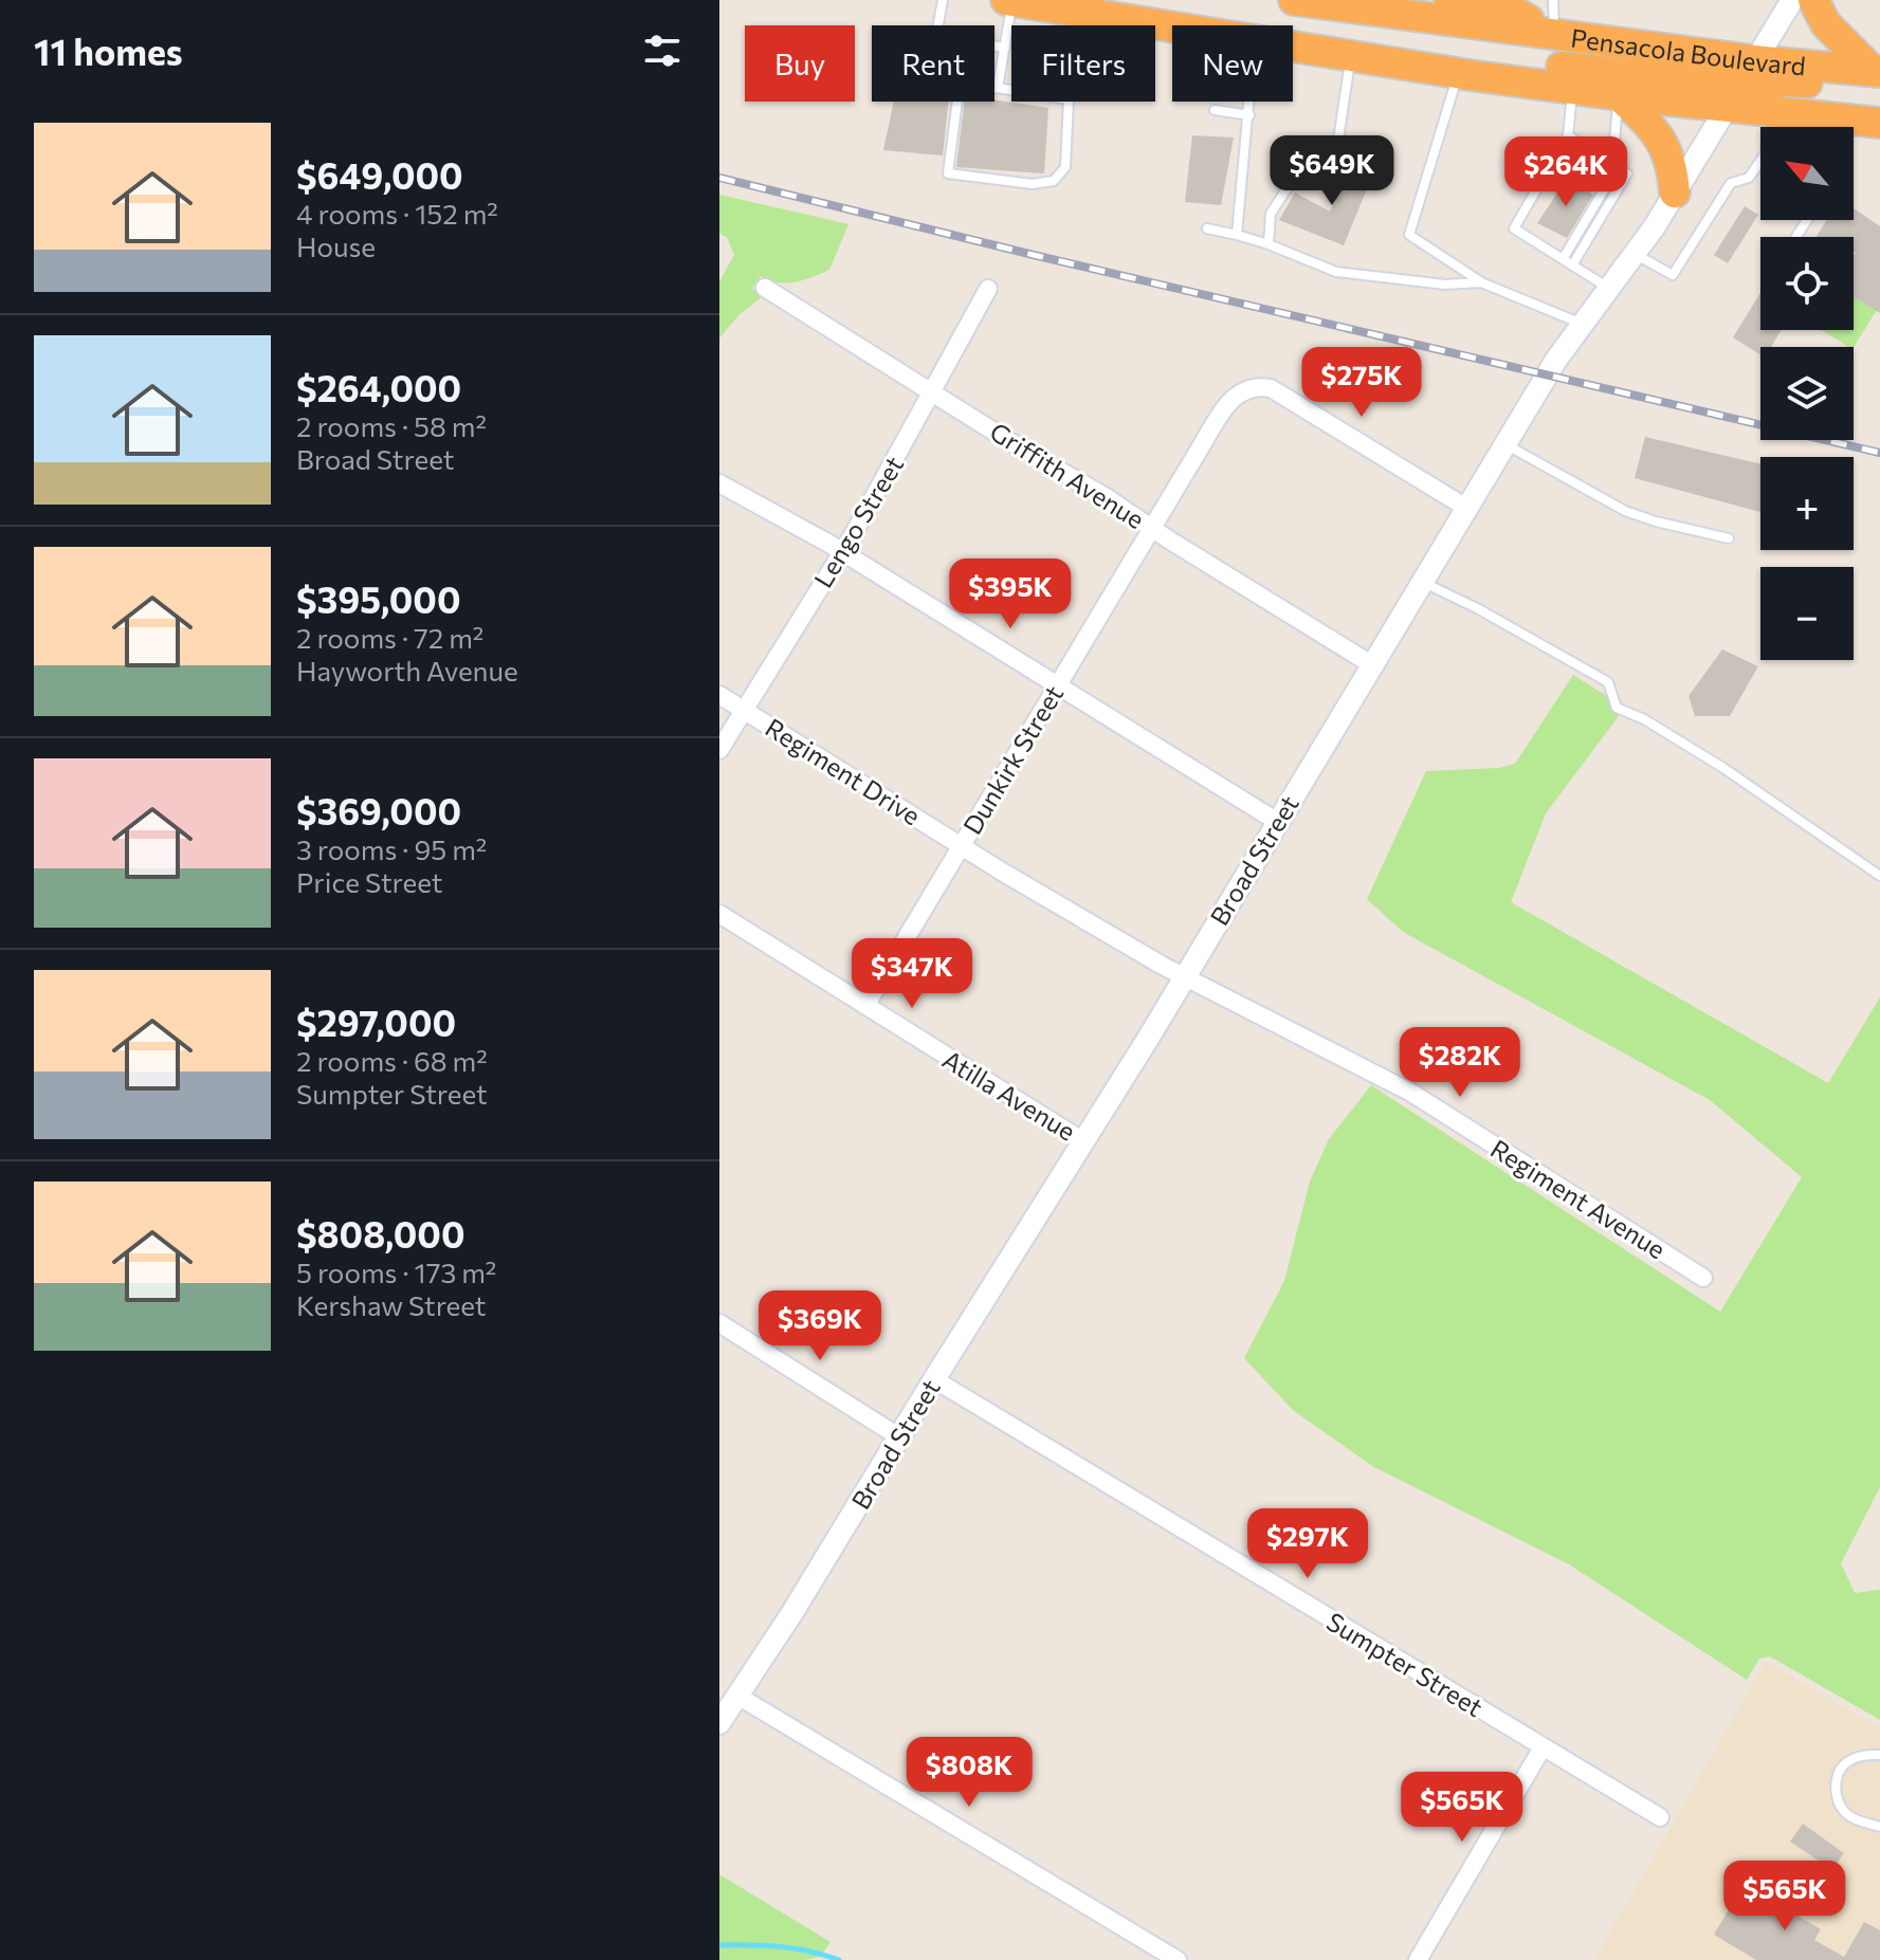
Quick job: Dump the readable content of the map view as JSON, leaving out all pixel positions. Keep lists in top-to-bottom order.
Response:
{
  "streets": {
    "highway": ["Pensacola Boulevard"],
    "street": [
      "Griffith Avenue",
      "Lengo Street",
      "Dunkirk Street",
      "Regiment Drive",
      "Broad Street",
      "Atilla Avenue",
      "Regiment Avenue",
      "Sumpter Street"
    ]
  },
  "crossings": [
    ["Pensacola Boulevard", "Broad Street"],
    ["Griffith Avenue", "Lengo Street"],
    ["Griffith Avenue", "Dunkirk Street"],
    ["Griffith Avenue", "Broad Street"],
    ["Lengo Street", "Regiment Drive"],
    ["Dunkirk Street", "Regiment Drive"],
    ["Dunkirk Street", "Broad Street"],
    ["Dunkirk Street", "Atilla Avenue"],
    ["Regiment Drive", "Broad Street"],
    ["Regiment Drive", "Regiment Avenue"],
    ["Broad Street", "Atilla Avenue"],
    ["Broad Street", "Regiment Avenue"],
    ["Broad Street", "Sumpter Street"]
  ],
  "north": "top left",
  "page": {
    "heading": "11 homes",
    "chip": [
      "Buy",
      "Rent",
      "Filters",
      "New"
    ],
    "list": [
      {
        "name": "$649,000",
        "note": "4 rooms · 152 m² · House"
      },
      {
        "name": "$264,000",
        "note": "2 rooms · 58 m² · Broad Street"
      },
      {
        "name": "$395,000",
        "note": "2 rooms · 72 m² · Hayworth Avenue"
      },
      {
        "name": "$369,000",
        "note": "3 rooms · 95 m² · Price Street"
      },
      {
        "name": "$297,000",
        "note": "2 rooms · 68 m² · Sumpter Street"
      },
      {
        "name": "$808,000",
        "note": "5 rooms · 173 m² · Kershaw Street"
      }
    ],
    "map_buttons": ["+", "−"],
    "price": [
      "$649K",
      "$264K",
      "$275K",
      "$395K",
      "$347K",
      "$282K",
      "$369K",
      "$297K",
      "$808K",
      "$565K",
      "$565K"
    ]
  }
}
